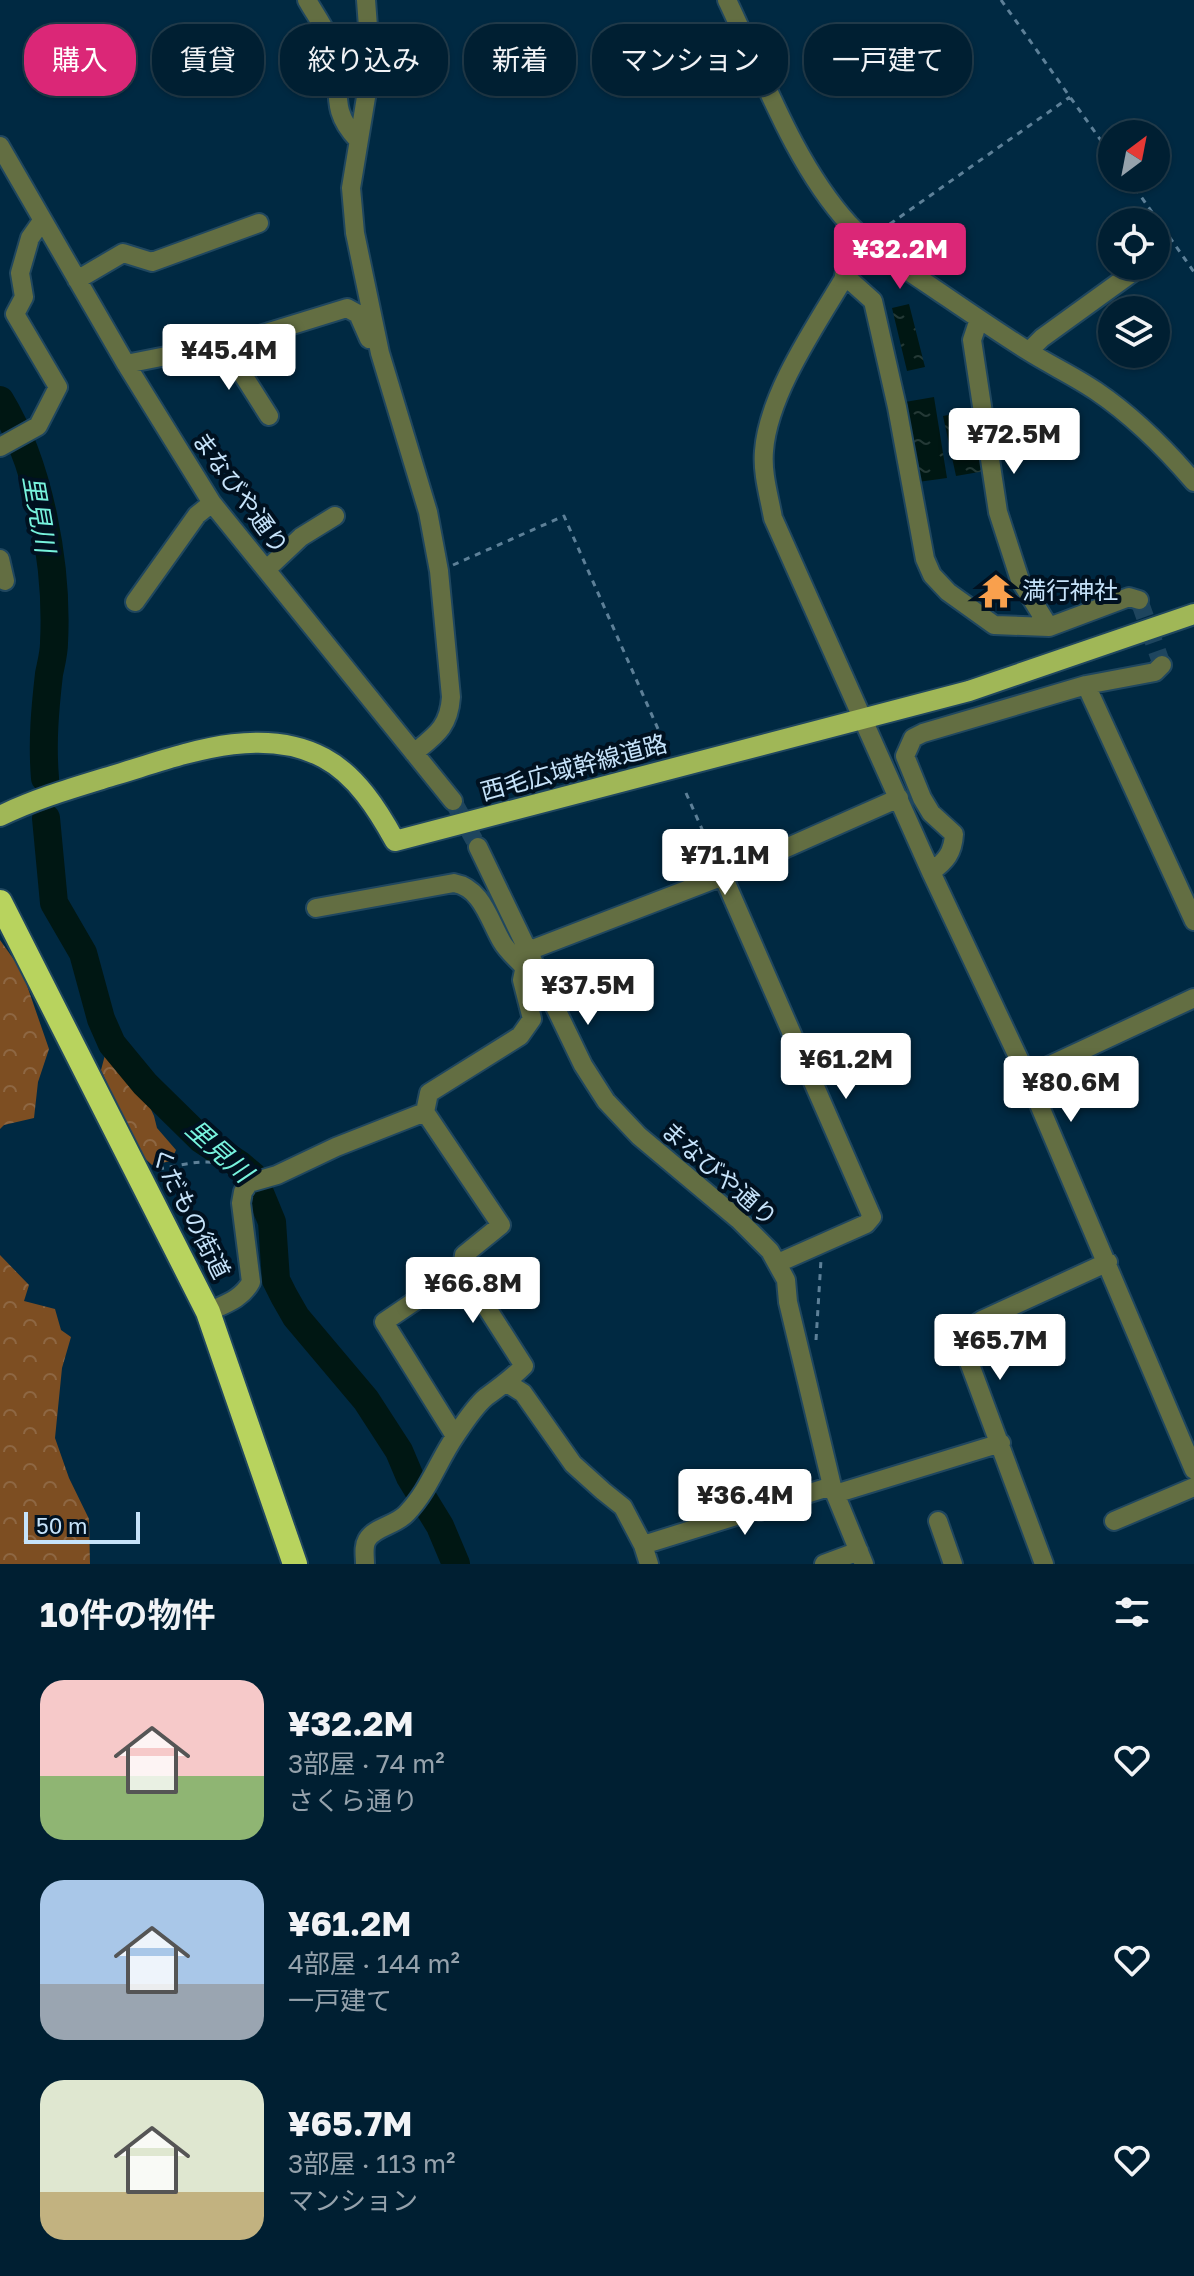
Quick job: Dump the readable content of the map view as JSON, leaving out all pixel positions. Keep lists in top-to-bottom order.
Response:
{
  "streets": {
    "highway": ["くだもの街道"],
    "main road": ["西毛広域幹線道路"],
    "street": ["まなびや通り"]
  },
  "water": ["里見川"],
  "places": {
    "temple": ["満行神社"]
  },
  "scale_bar": "50 m",
  "north": "top right",
  "page": {
    "chip": [
      "購入",
      "賃貸",
      "絞り込み",
      "新着",
      "マンション",
      "一戸建て"
    ],
    "price": [
      "¥32.2M",
      "¥45.4M",
      "¥72.5M",
      "¥71.1M",
      "¥37.5M",
      "¥61.2M",
      "¥80.6M",
      "¥66.8M",
      "¥65.7M",
      "¥36.4M"
    ],
    "scale": "50 m",
    "heading": "10件の物件",
    "list": [
      {
        "name": "¥32.2M",
        "note": "3部屋 · 74 m² · さくら通り"
      },
      {
        "name": "¥61.2M",
        "note": "4部屋 · 144 m² · 一戸建て"
      },
      {
        "name": "¥65.7M",
        "note": "3部屋 · 113 m² · マンション"
      }
    ]
  }
}
